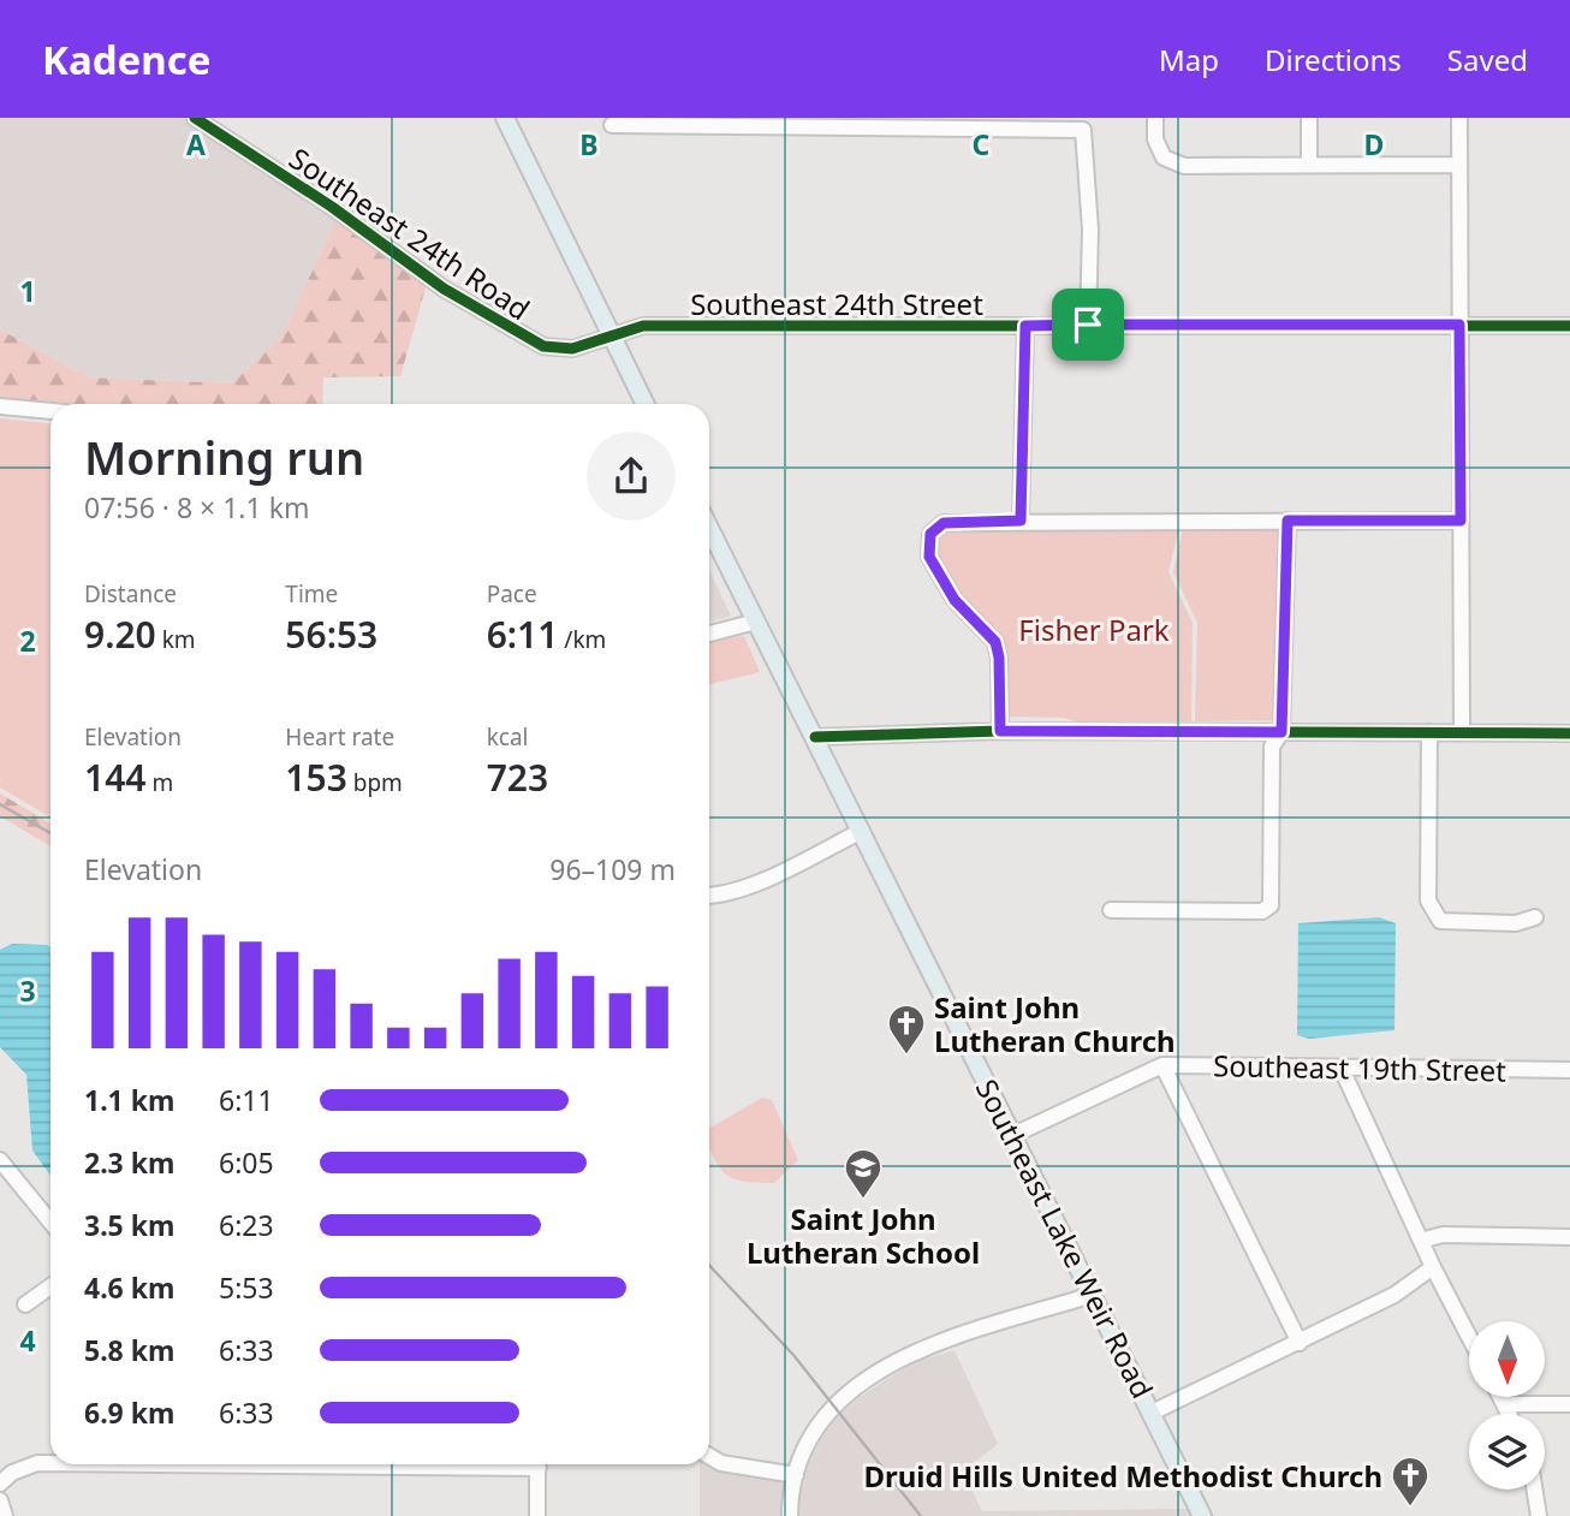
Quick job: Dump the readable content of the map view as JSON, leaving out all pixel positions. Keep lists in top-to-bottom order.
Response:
{
  "streets": {
    "main road": ["Southeast Lake Weir Road"],
    "street": ["Southeast 24th Road", "Southeast 24th Street", "Southeast 19th Street"]
  },
  "crossings": [
    ["Southeast 24th Road", "Southeast 24th Street"],
    ["Southeast 19th Street", "Southeast Lake Weir Road"]
  ],
  "parks": ["Fisher Park"],
  "places": {
    "church": ["Saint John Lutheran Church", "Druid Hills United Methodist Church"],
    "school or university": ["Saint John Lutheran School"]
  },
  "north": "bottom",
  "page": {
    "header": "Kadence",
    "nav": ["Map", "Directions", "Saved"],
    "heading": ["Morning run", "07:56 · 8 × 1.1 km"],
    "stats": [
      ["Distance", "9.20 km"],
      ["Time", "56:53"],
      ["Pace", "6:11 /km"],
      ["Elevation", "144 m"],
      ["Heart rate", "153 bpm"],
      ["kcal", "723"]
    ],
    "chart": ["Elevation", "96–109 m"],
    "list": [
      {
        "name": "1.1 km",
        "note": "6:11"
      },
      {
        "name": "2.3 km",
        "note": "6:05"
      },
      {
        "name": "3.5 km",
        "note": "6:23"
      },
      {
        "name": "4.6 km",
        "note": "5:53"
      },
      {
        "name": "5.8 km",
        "note": "6:33"
      },
      {
        "name": "6.9 km",
        "note": "6:33"
      }
    ]
  },
  "grid": {
    "columns": [
      "A",
      "B",
      "C",
      "D"
    ],
    "rows": [
      "1",
      "2",
      "3",
      "4"
    ]
  }
}
